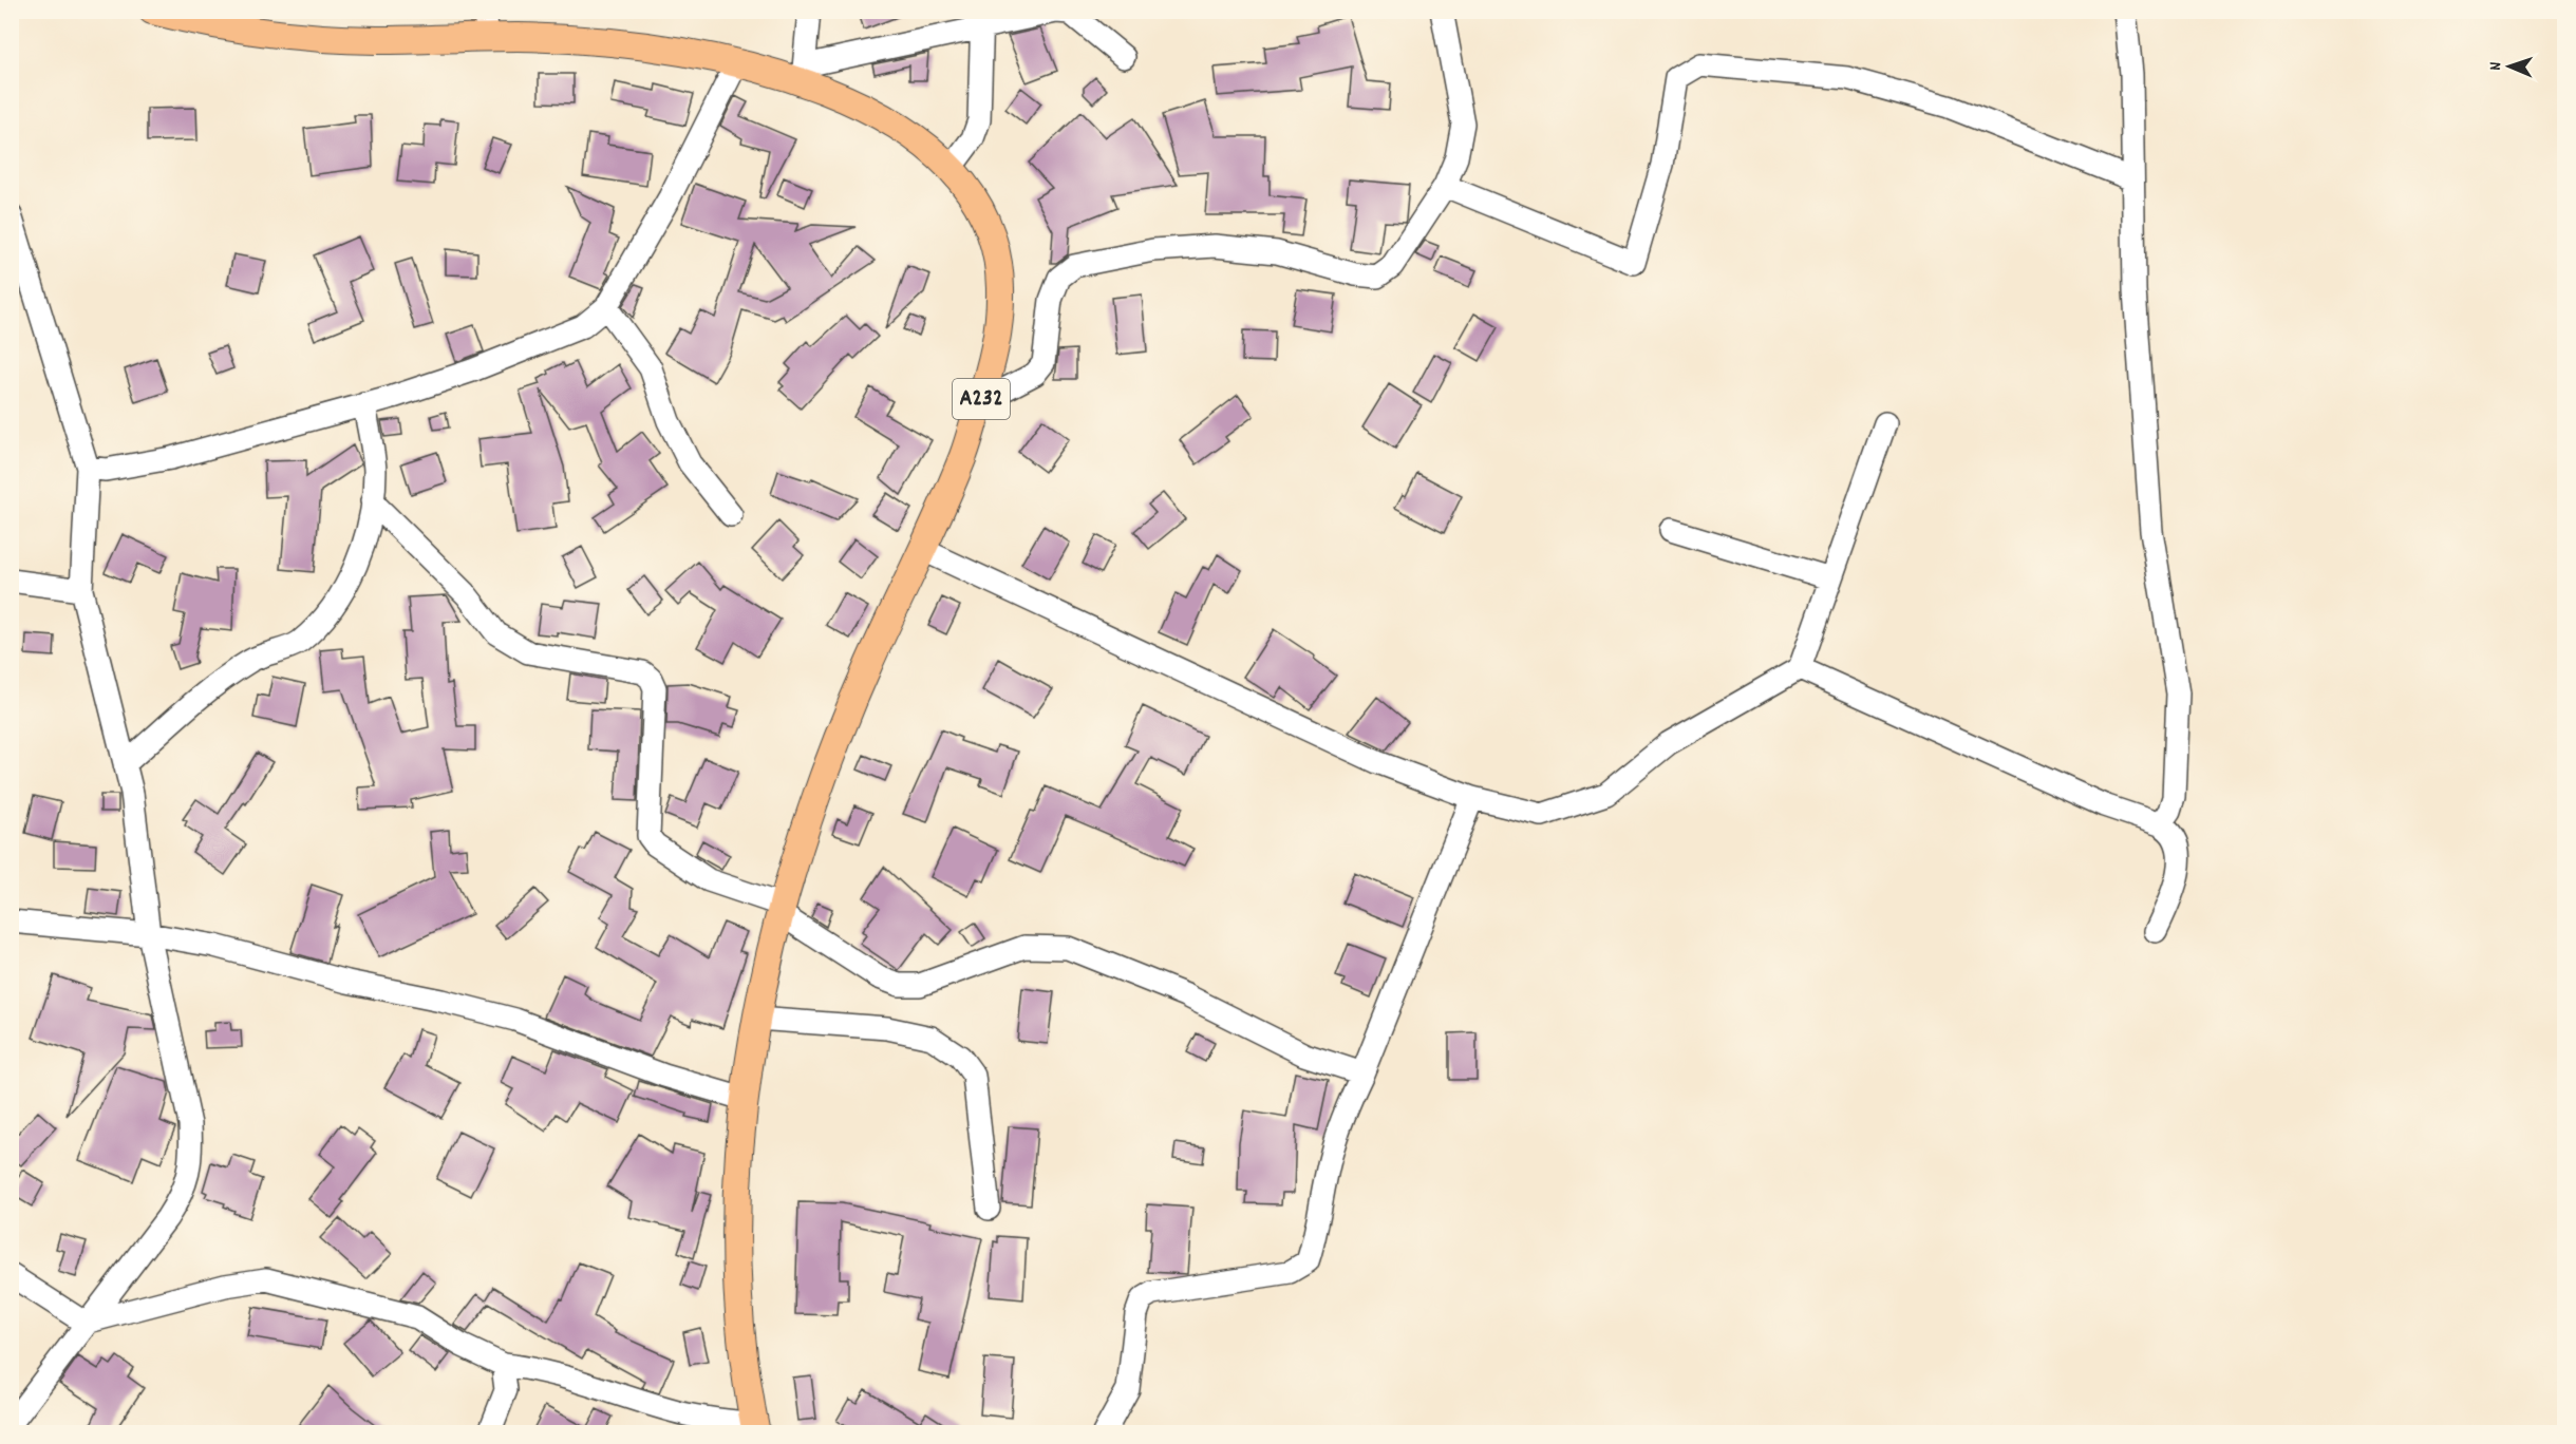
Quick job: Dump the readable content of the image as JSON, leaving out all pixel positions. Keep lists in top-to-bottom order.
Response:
{
  "streets": {
    "main road": ["A232"]
  },
  "north": "left"
}
